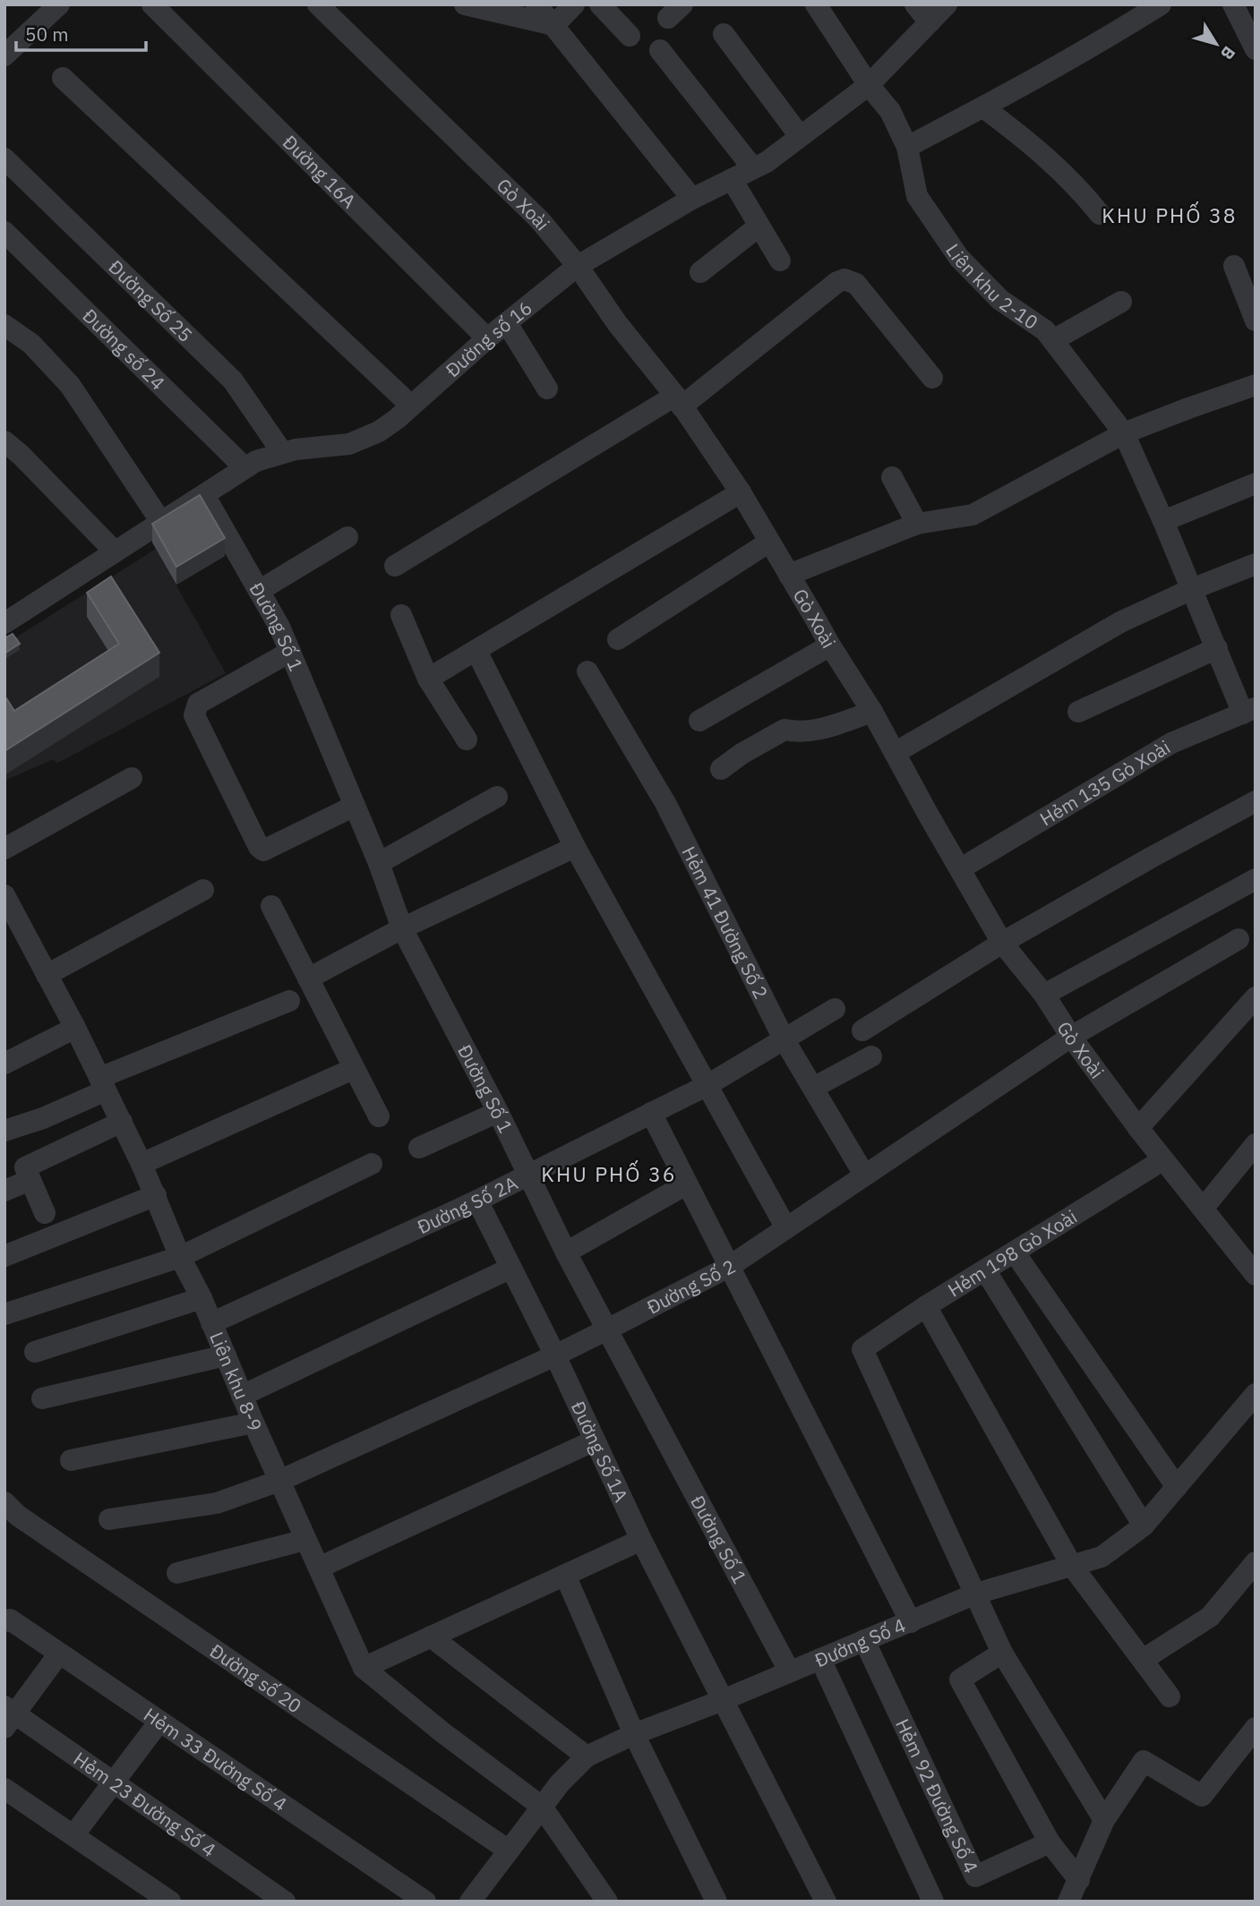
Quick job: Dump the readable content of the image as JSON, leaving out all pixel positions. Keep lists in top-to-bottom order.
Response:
{
  "streets": {
    "street": [
      "Đường 16A",
      "Gò Xoài",
      "Liên khu 2-10",
      "Đường Số 25",
      "Đường số 16",
      "Đường số 24",
      "Đường Số 1",
      "Hẻm 135 Gò Xoài",
      "Hẻm 41 Đường Số 2",
      "Đường Số 2A",
      "Hẻm 198 Gò Xoài",
      "Đường Số 2",
      "Liên khu 8-9",
      "Đường Số 1A",
      "Đường Số 4",
      "Đường số 20",
      "Hẻm 33 Đường Số 4",
      "Hẻm 92 Đường Số 4",
      "Hẻm 23 Đường Số 4"
    ]
  },
  "crossings": [
    ["Đường 16A", "Đường số 16"],
    ["Gò Xoài", "Đường số 16"],
    ["Gò Xoài", "Hẻm 135 Gò Xoài"],
    ["Gò Xoài", "Hẻm 198 Gò Xoài"],
    ["Gò Xoài", "Đường Số 2"],
    ["Liên khu 2-10", "Đường số 16"],
    ["Liên khu 2-10", "Hẻm 135 Gò Xoài"],
    ["Đường Số 25", "Đường số 16"],
    ["Đường số 16", "Đường số 24"],
    ["Đường số 16", "Đường Số 1"],
    ["Đường Số 1", "Đường Số 2A"],
    ["Đường Số 1", "Đường Số 2"],
    ["Đường Số 1", "Đường Số 4"],
    ["Hẻm 41 Đường Số 2", "Đường Số 2A"],
    ["Hẻm 41 Đường Số 2", "Đường Số 2"],
    ["Đường Số 2A", "Liên khu 8-9"],
    ["Đường Số 2A", "Đường Số 1A"],
    ["Hẻm 198 Gò Xoài", "Đường Số 4"],
    ["Đường Số 2", "Liên khu 8-9"],
    ["Đường Số 2", "Đường Số 1A"],
    ["Liên khu 8-9", "Đường Số 4"],
    ["Đường Số 1A", "Đường Số 4"],
    ["Đường Số 4", "Đường số 20"],
    ["Đường Số 4", "Hẻm 92 Đường Số 4"]
  ],
  "districts": ["KHU PHỐ 38", "KHU PHỐ 36"],
  "scale_bar": "50 m",
  "north": "bottom right"
}
